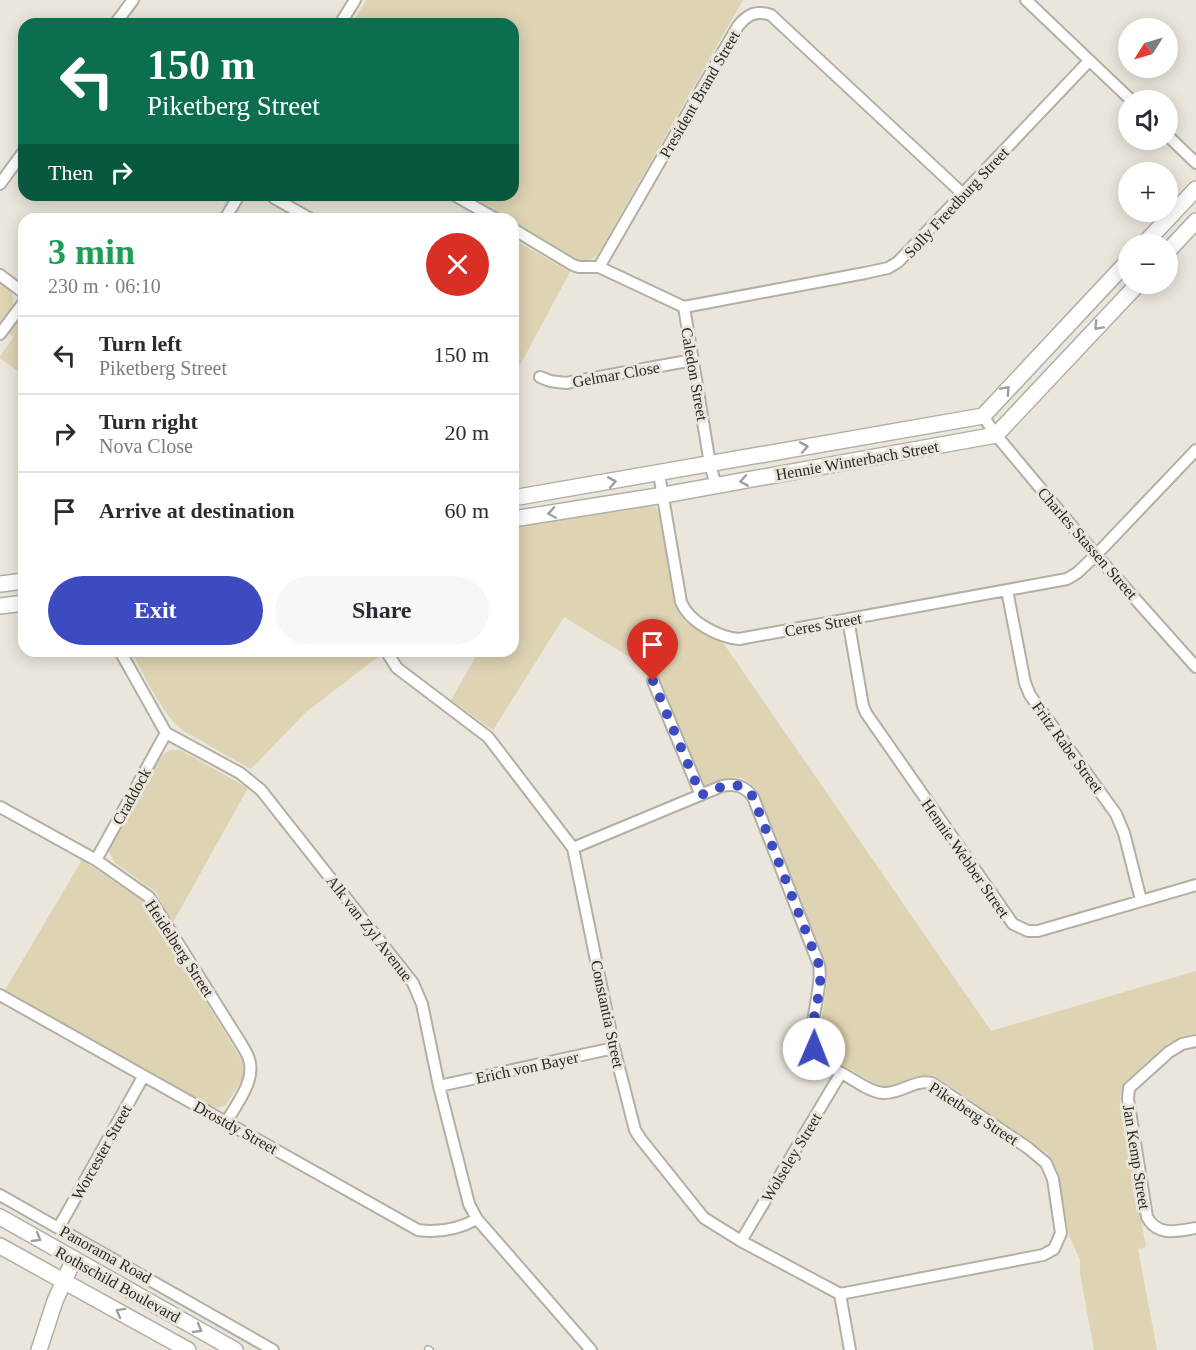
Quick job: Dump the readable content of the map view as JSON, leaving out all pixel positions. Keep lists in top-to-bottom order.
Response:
{
  "streets": {
    "street": [
      "President Brand Street",
      "Solly Freedburg Street",
      "Gelmar Close",
      "Caledon Street",
      "Hennie Winterbach Street",
      "Charles Stassen Street",
      "Ceres Street",
      "Fritz Rabe Street",
      "Craddock",
      "Hennie Webber Street",
      "Alk van Zyl Avenue",
      "Heidelberg Street",
      "Constantia Street",
      "Erich von Bayer",
      "Piketberg Street",
      "Drostdy Street",
      "Worcester Street",
      "Wolseley Street",
      "Jan Kemp Street",
      "Panorama Road",
      "Rothschild Boulevard"
    ]
  },
  "crossings": [
    ["President Brand Street", "Solly Freedburg Street"],
    ["President Brand Street", "Caledon Street"],
    ["Solly Freedburg Street", "Caledon Street"],
    ["Gelmar Close", "Caledon Street"],
    ["Caledon Street", "Hennie Winterbach Street"],
    ["Hennie Winterbach Street", "Charles Stassen Street"],
    ["Hennie Winterbach Street", "Ceres Street"],
    ["Charles Stassen Street", "Ceres Street"],
    ["Ceres Street", "Fritz Rabe Street"],
    ["Ceres Street", "Hennie Webber Street"],
    ["Fritz Rabe Street", "Hennie Webber Street"],
    ["Craddock", "Alk van Zyl Avenue"],
    ["Craddock", "Heidelberg Street"],
    ["Alk van Zyl Avenue", "Erich von Bayer"],
    ["Alk van Zyl Avenue", "Drostdy Street"],
    ["Heidelberg Street", "Drostdy Street"],
    ["Constantia Street", "Erich von Bayer"],
    ["Constantia Street", "Piketberg Street"],
    ["Constantia Street", "Wolseley Street"],
    ["Piketberg Street", "Wolseley Street"],
    ["Drostdy Street", "Worcester Street"],
    ["Worcester Street", "Panorama Road"]
  ],
  "north": "bottom left",
  "page": {
    "map_buttons": ["+", "−"],
    "turn": ["150 m", "Piketberg Street"],
    "then": "Then",
    "heading": ["3 min", "230 m · 06:10"],
    "list": [
      {
        "name": "Turn left",
        "note": "Piketberg Street",
        "value": "150 m"
      },
      {
        "name": "Turn right",
        "note": "Nova Close",
        "value": "20 m"
      },
      {
        "name": "Arrive at destination",
        "value": "60 m"
      }
    ],
    "buttons": ["Exit", "Share"]
  }
}
